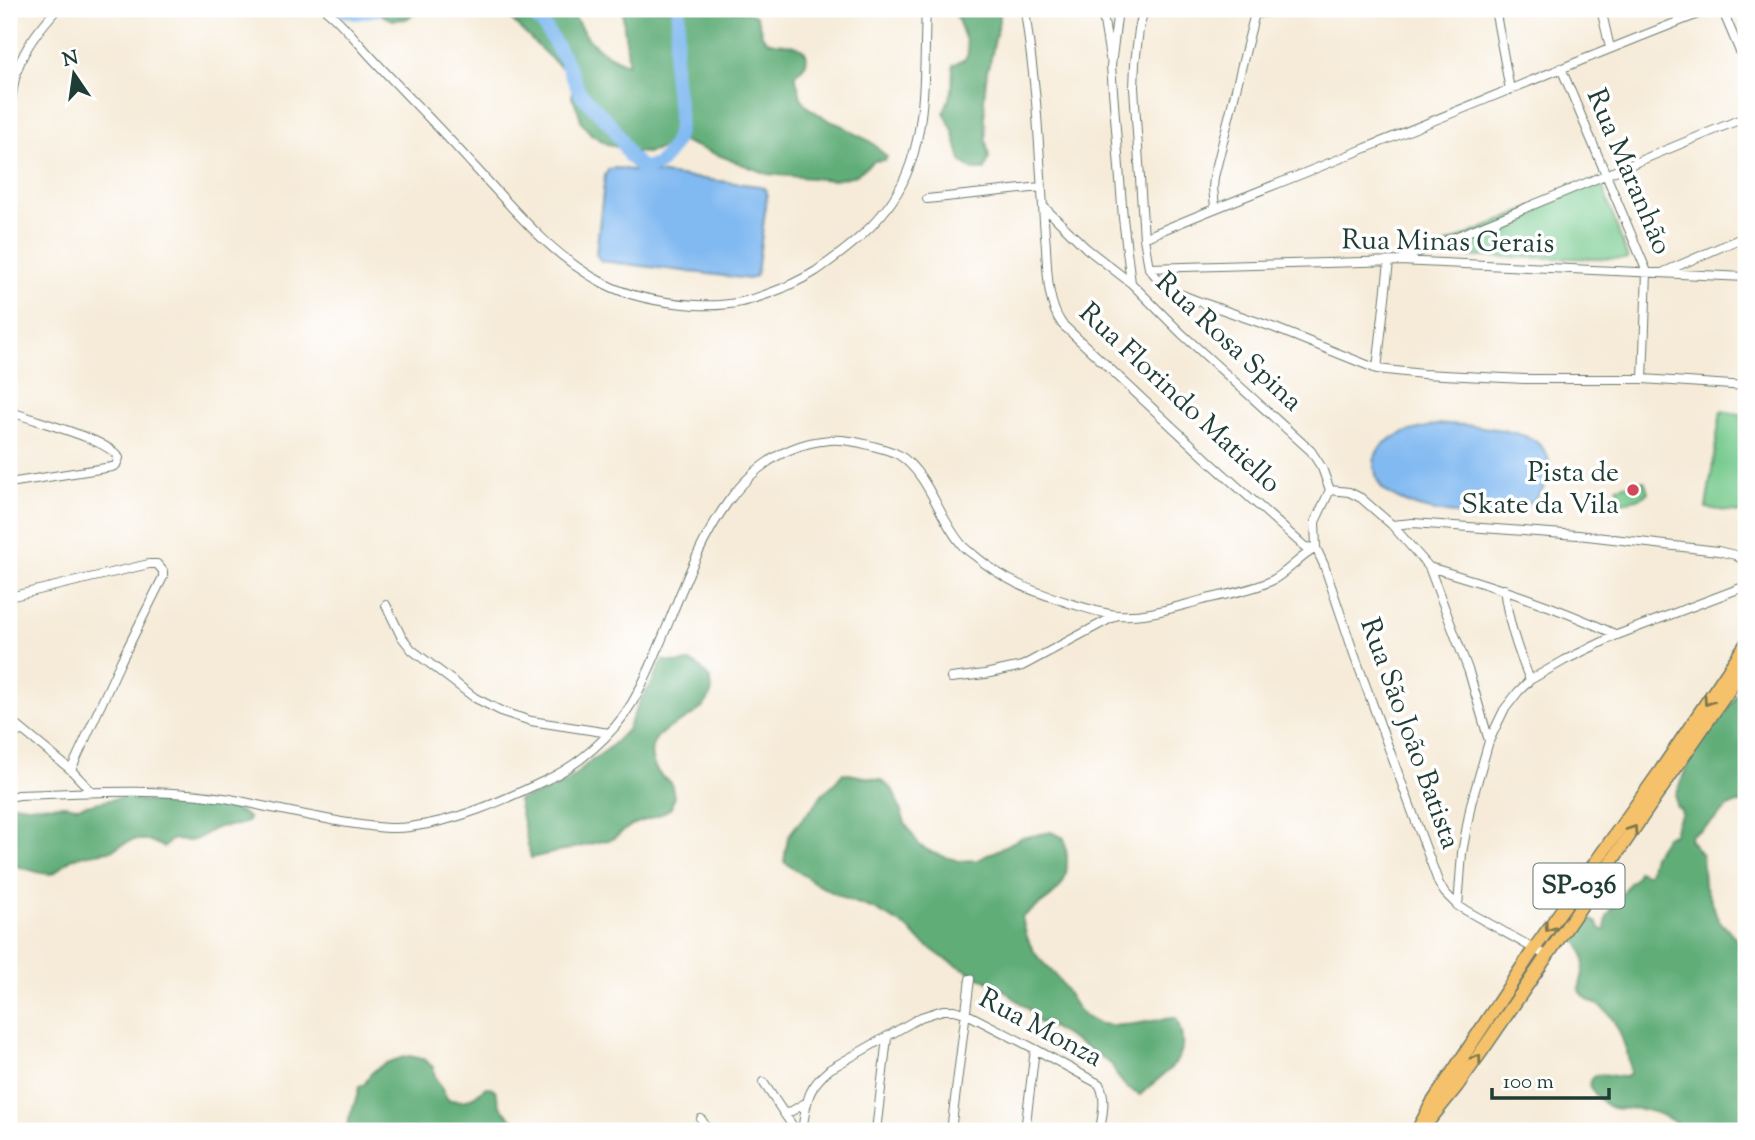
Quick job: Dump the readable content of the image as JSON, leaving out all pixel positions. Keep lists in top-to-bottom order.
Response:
{
  "streets": {
    "main road": ["SP-036"],
    "street": [
      "Rua Maranhão",
      "Rua Minas Gerais",
      "Rua Rosa Spina",
      "Rua Florindo Matiello",
      "Rua São João Batista",
      "Rua Monza"
    ]
  },
  "crossings": [
    ["Rua Maranhão", "Rua Minas Gerais"],
    ["Rua Rosa Spina", "Rua São João Batista"],
    ["Rua Florindo Matiello", "Rua São João Batista"],
    ["Rua São João Batista", "SP-036"]
  ],
  "places": ["Pista de Skate da Vila"],
  "scale_bar": "100 m",
  "north": "top"
}
